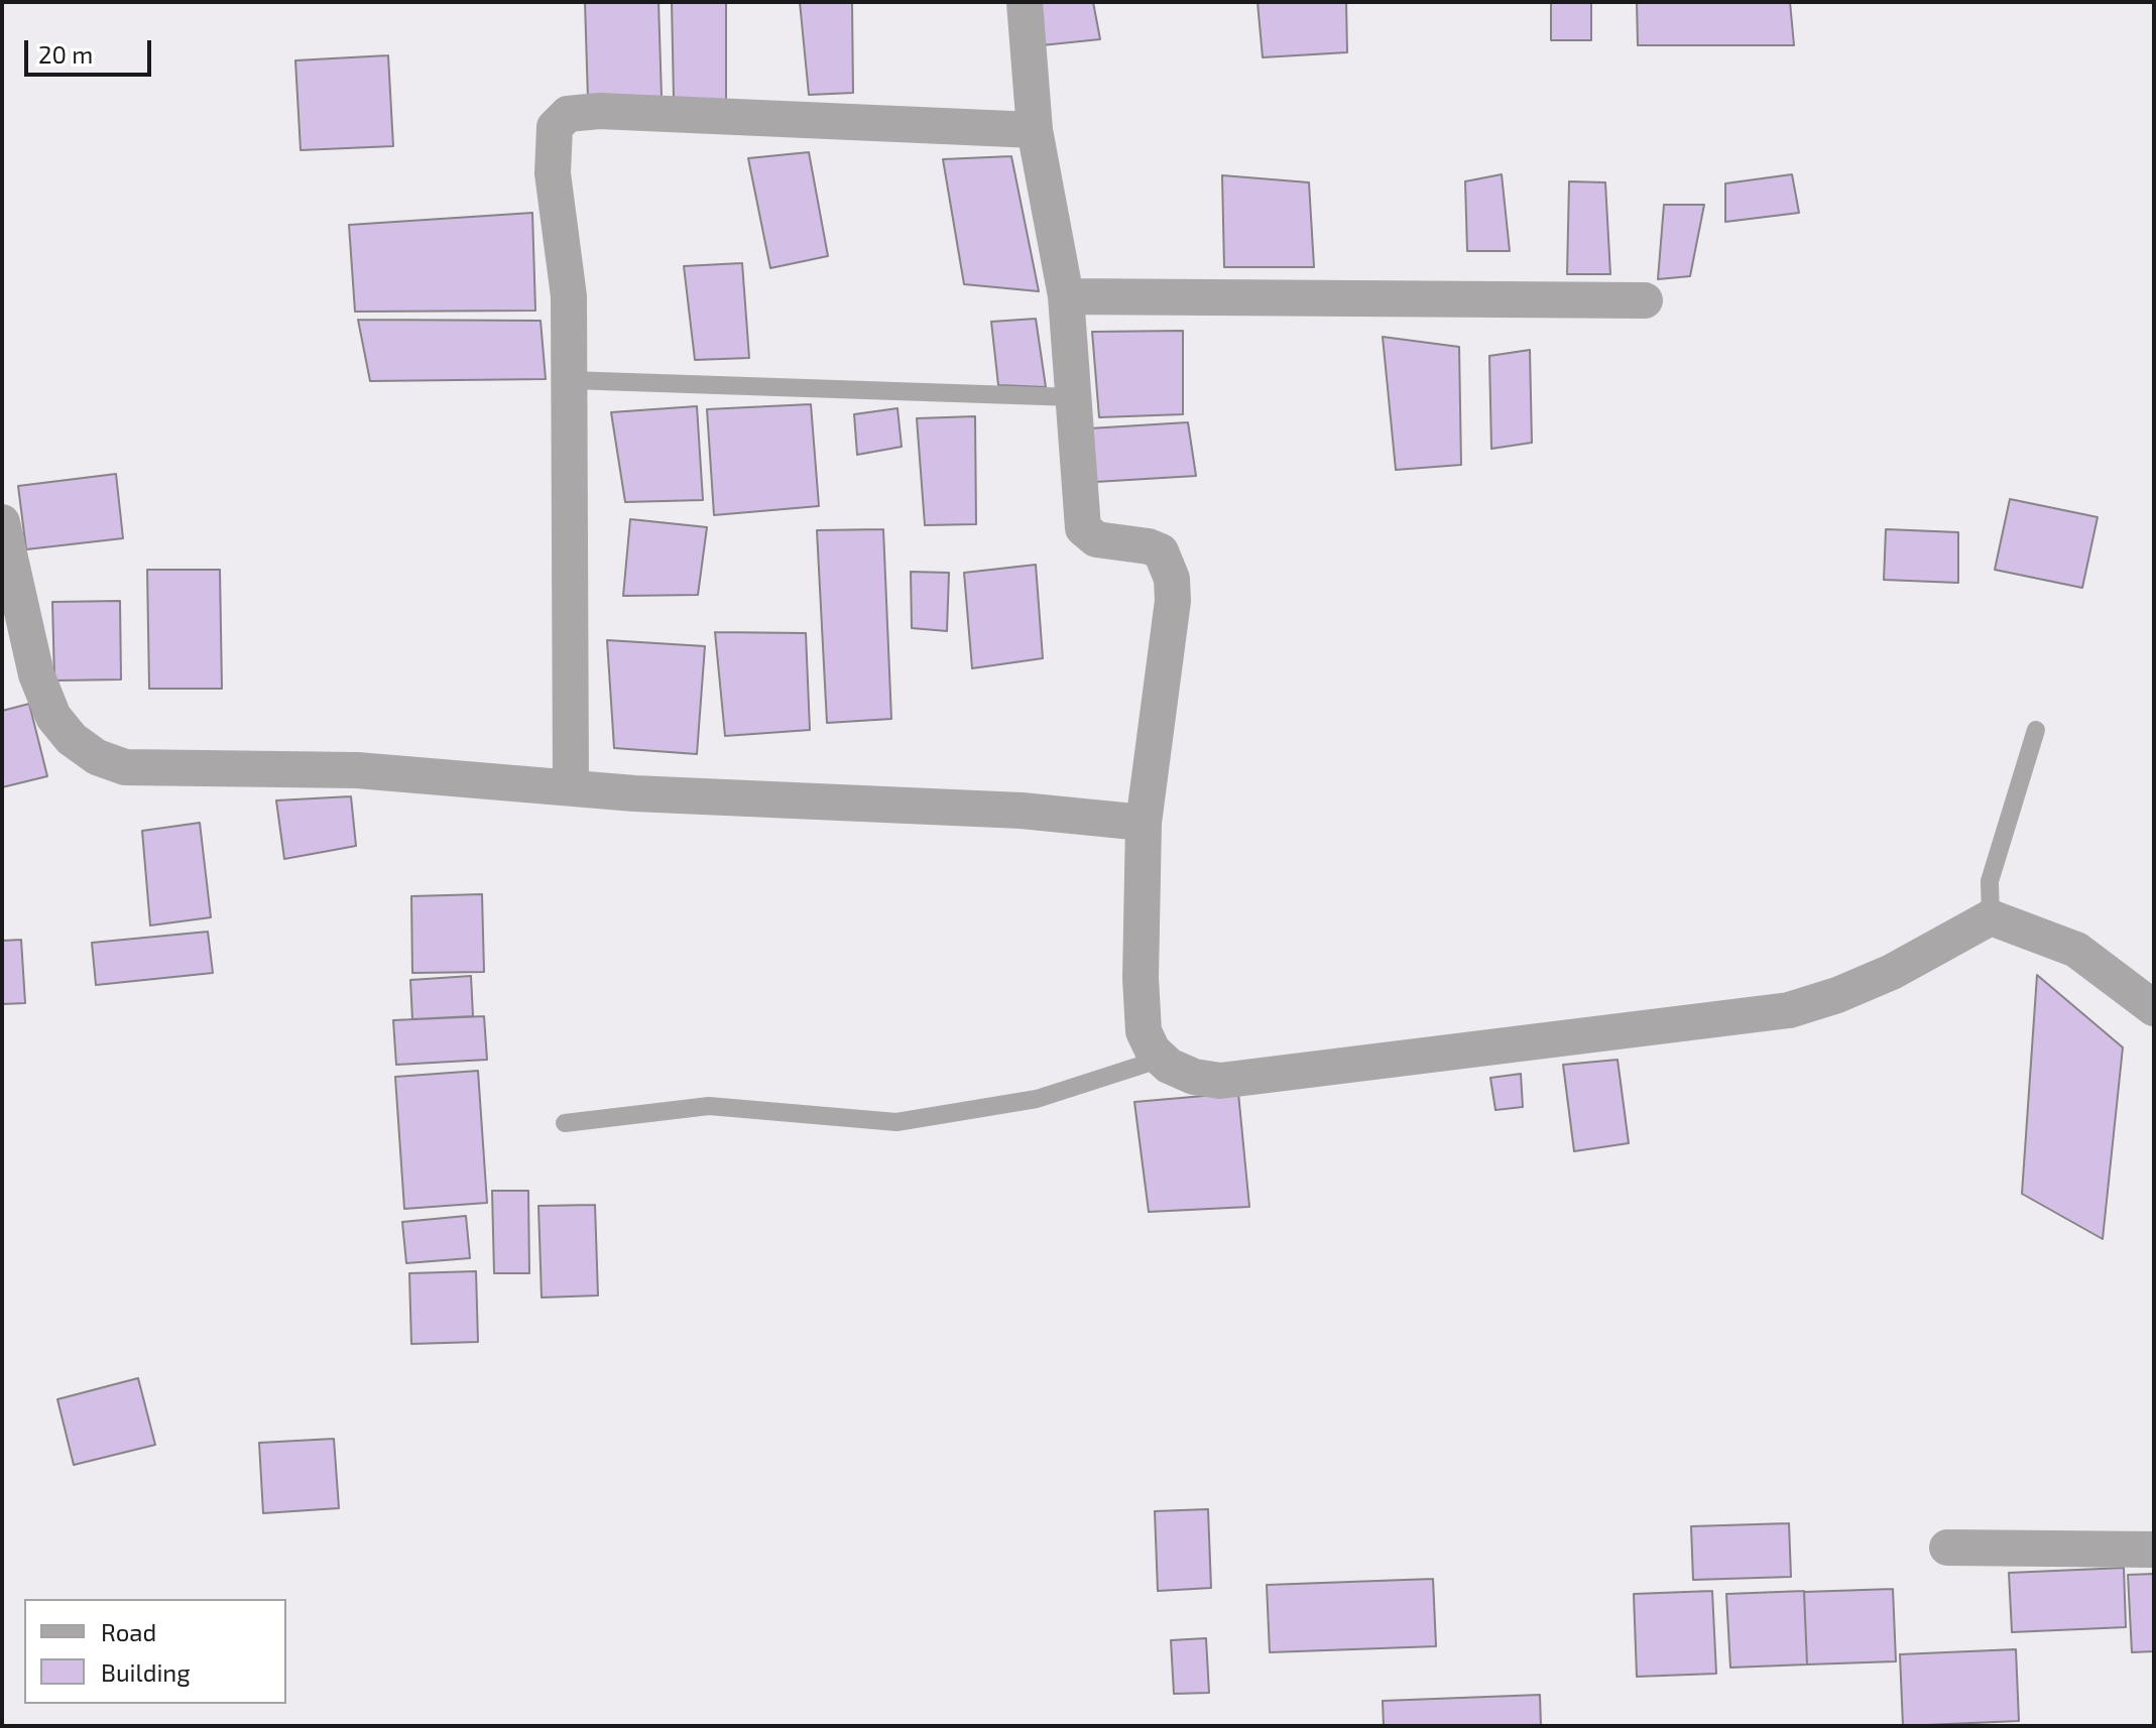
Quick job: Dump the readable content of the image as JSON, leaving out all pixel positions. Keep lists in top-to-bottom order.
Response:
{
  "legend": ["Road", "Building"],
  "scale_bar": "20 m"
}
